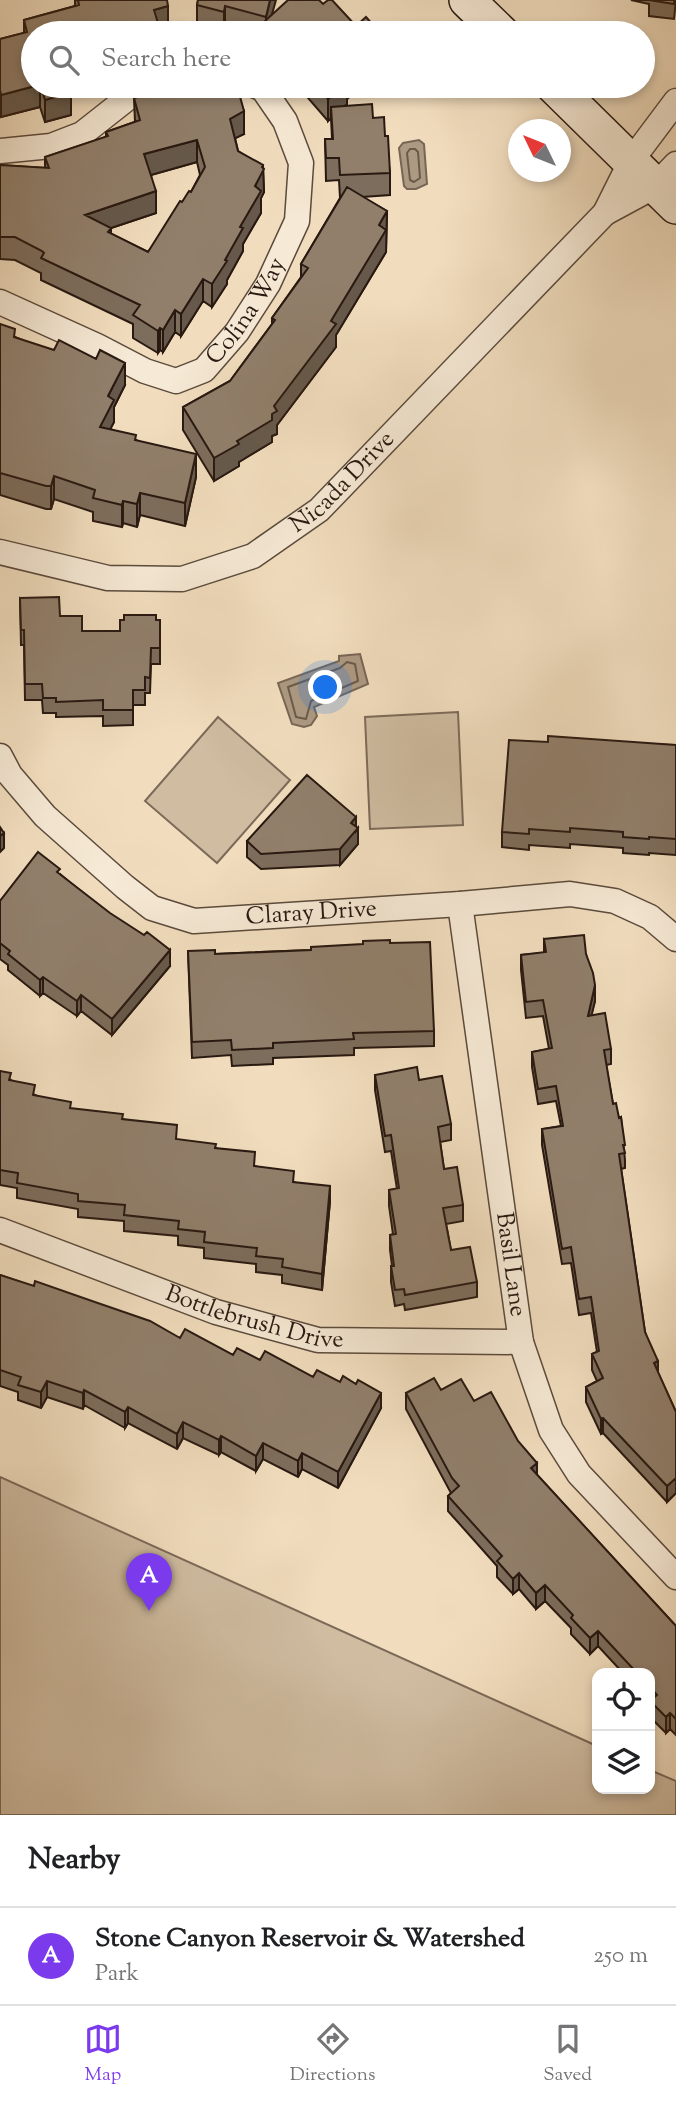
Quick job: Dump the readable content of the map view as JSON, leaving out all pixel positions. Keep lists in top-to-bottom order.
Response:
{
  "streets": {
    "street": [
      "Colina Way",
      "Nicada Drive",
      "Claray Drive",
      "Basil Lane",
      "Bottlebrush Drive"
    ]
  },
  "crossings": [
    ["Claray Drive", "Basil Lane"],
    ["Basil Lane", "Bottlebrush Drive"]
  ],
  "north": "top left",
  "page": {
    "search": "Search here",
    "pins": "A",
    "heading": "Nearby",
    "list": [
      {
        "mark": "A",
        "name": "Stone Canyon Reservoir & Watershed",
        "note": "Park",
        "value": "250 m"
      }
    ],
    "nav": ["Map", "Directions", "Saved"]
  }
}
